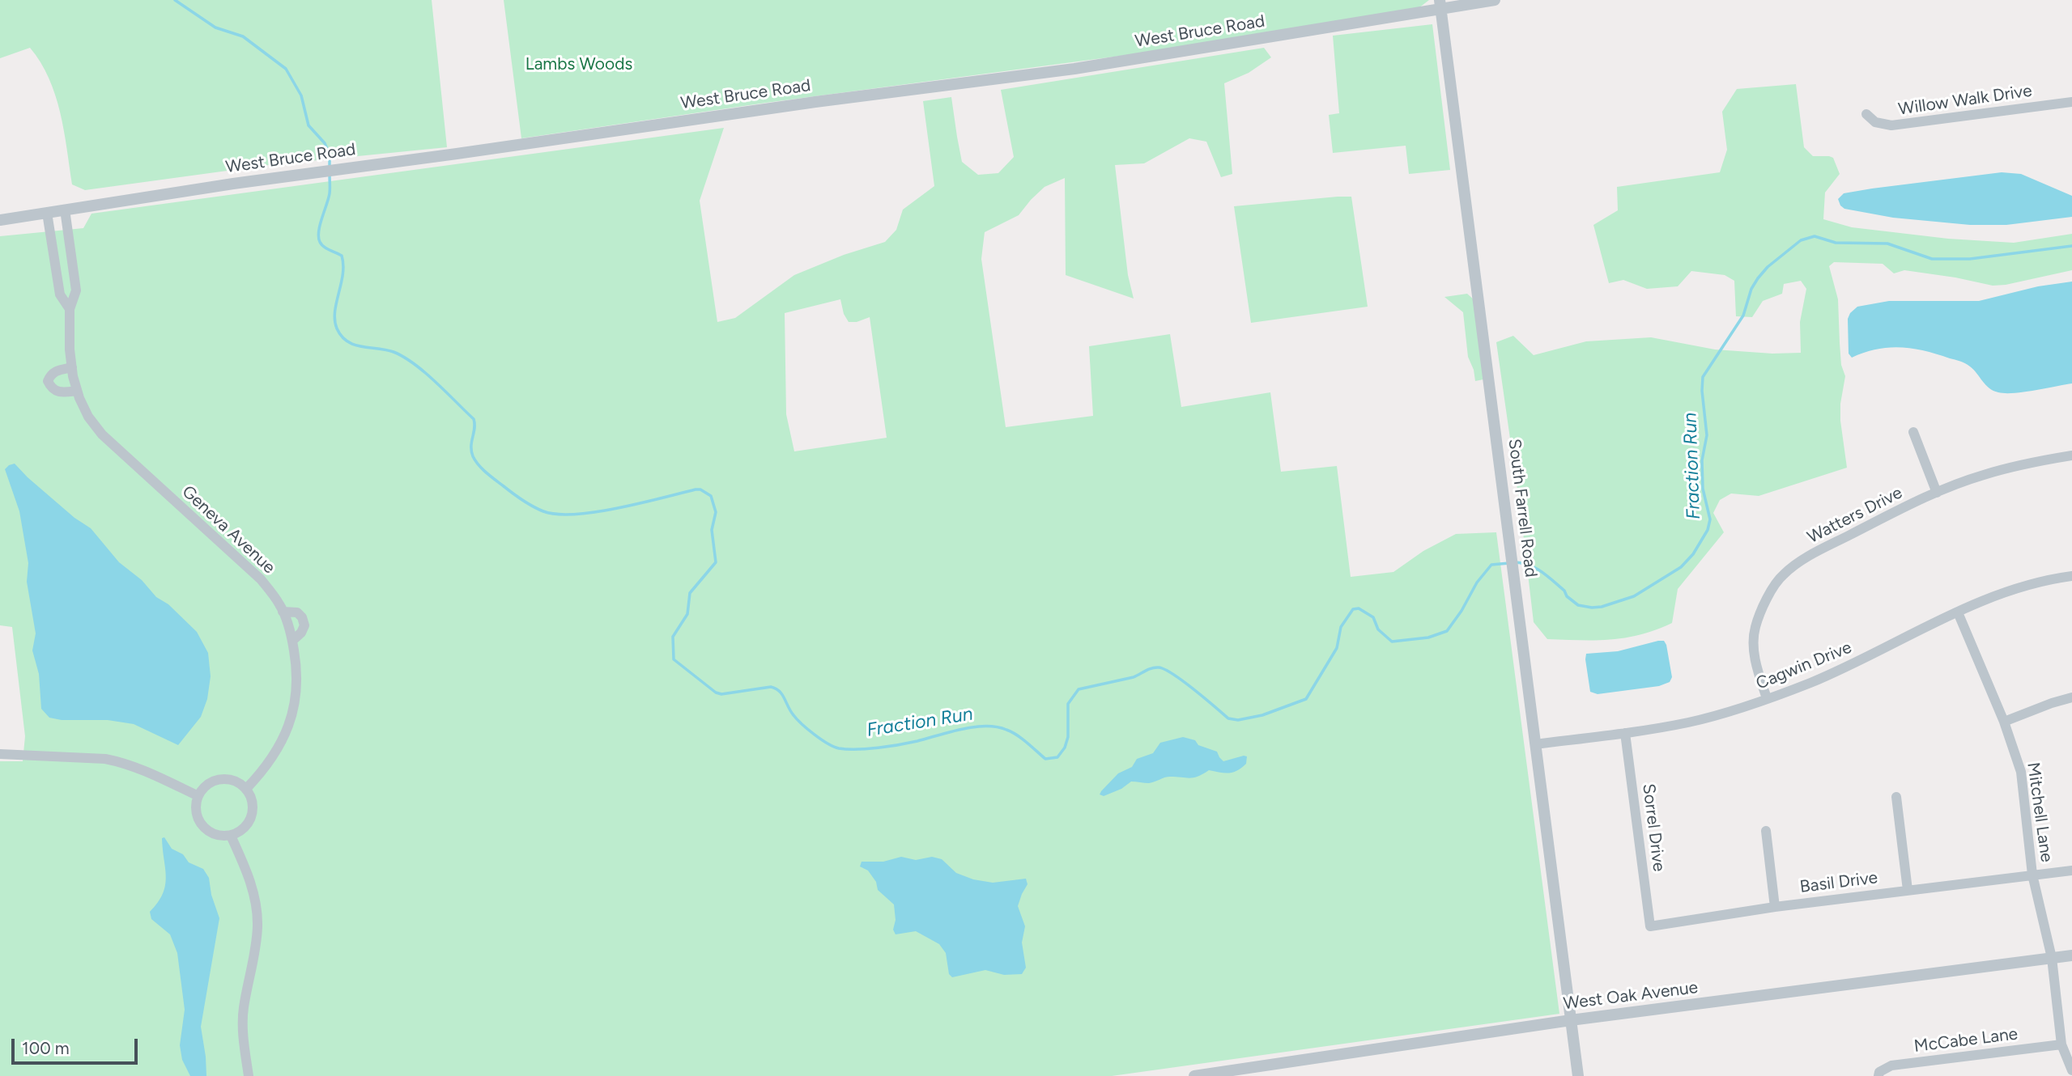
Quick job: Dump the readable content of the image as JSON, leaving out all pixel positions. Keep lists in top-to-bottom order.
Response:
{
  "streets": {
    "street": [
      "West Bruce Road",
      "Willow Walk Drive",
      "South Farrell Road",
      "Watters Drive",
      "Geneva Avenue",
      "Cagwin Drive",
      "Mitchell Lane",
      "Sorrel Drive",
      "Basil Drive",
      "West Oak Avenue",
      "McCabe Lane"
    ]
  },
  "crossings": [
    ["West Bruce Road", "South Farrell Road"],
    ["West Bruce Road", "Geneva Avenue"],
    ["South Farrell Road", "Cagwin Drive"],
    ["South Farrell Road", "West Oak Avenue"],
    ["Watters Drive", "Cagwin Drive"],
    ["Cagwin Drive", "Mitchell Lane"],
    ["Cagwin Drive", "Sorrel Drive"],
    ["Mitchell Lane", "Basil Drive"],
    ["Mitchell Lane", "West Oak Avenue"],
    ["Mitchell Lane", "McCabe Lane"],
    ["Sorrel Drive", "Basil Drive"]
  ],
  "water": ["Fraction Run"],
  "parks": ["Lambs Woods"],
  "scale_bar": "100 m"
}
